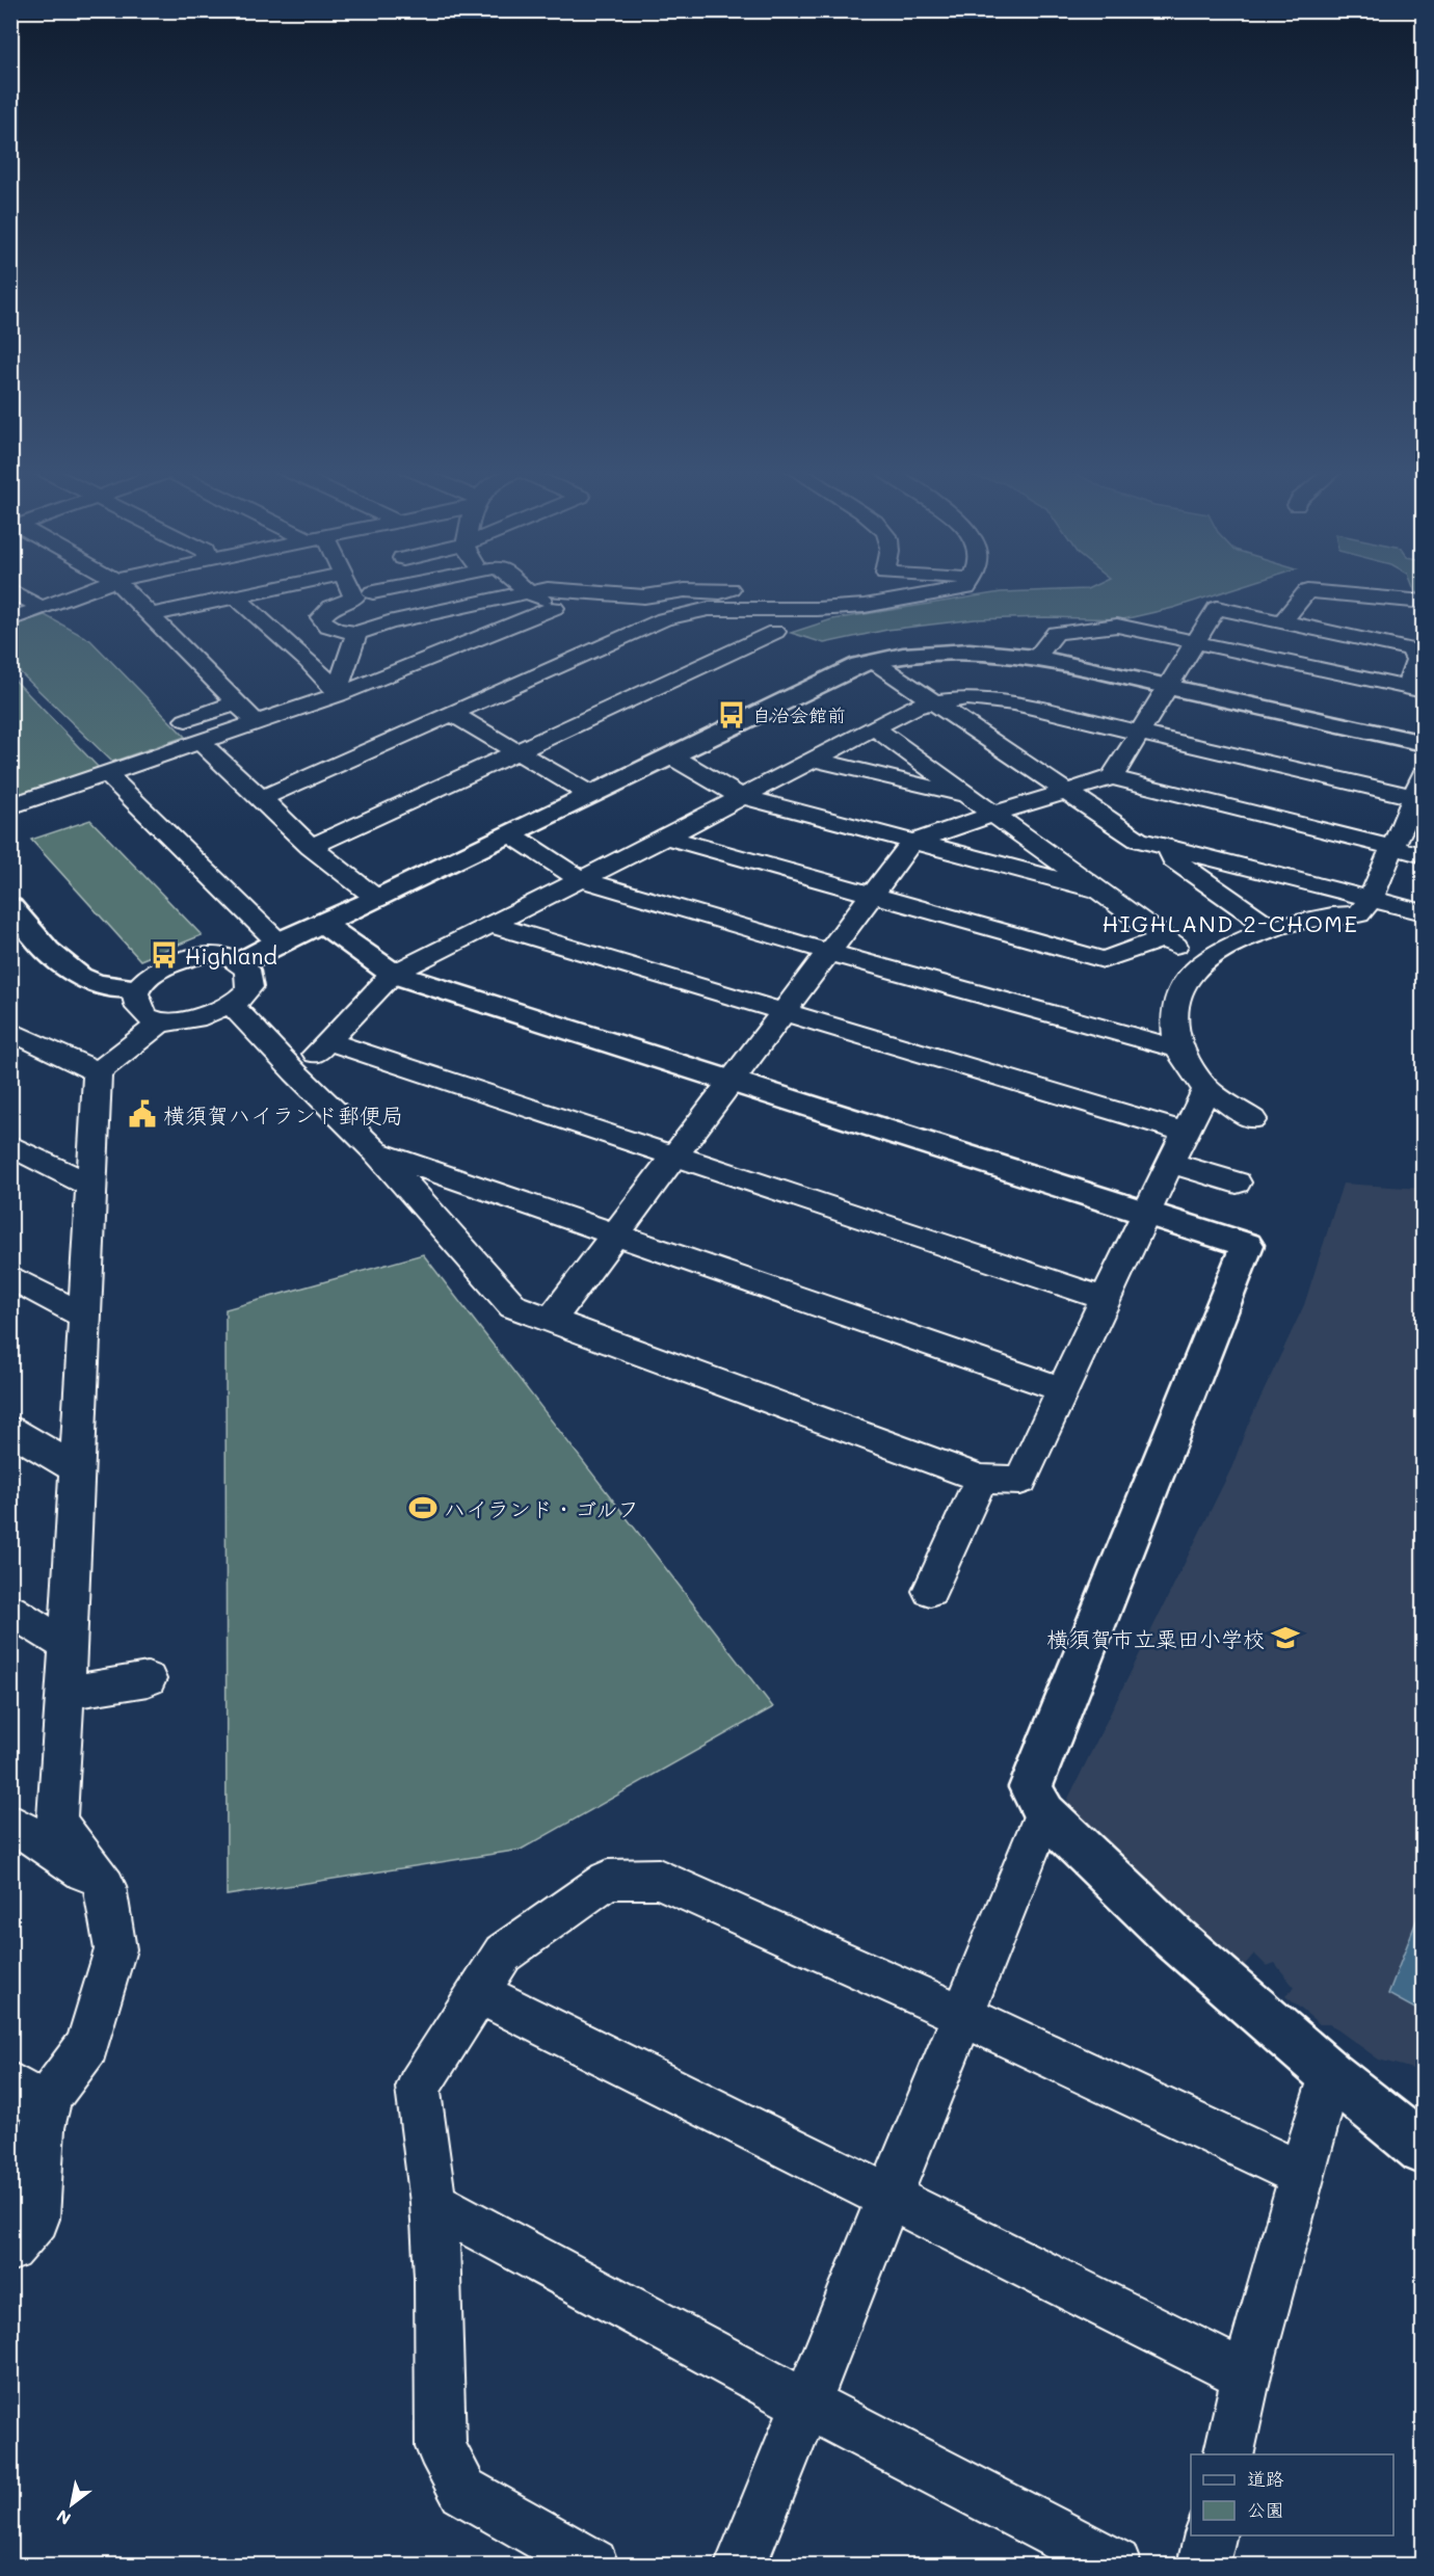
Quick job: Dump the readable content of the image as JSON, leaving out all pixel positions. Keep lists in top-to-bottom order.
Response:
{
  "districts": ["HIGHLAND 2-CHOME"],
  "places": {
    "bus stop": ["自治会館前", "Highland"],
    "public building": ["横須賀ハイランド郵便局"],
    "sports": ["ハイランド・ゴルフ"],
    "school or university": ["横須賀市立粟田小学校"]
  },
  "legend": ["道路", "公園"],
  "north": "bottom left"
}
